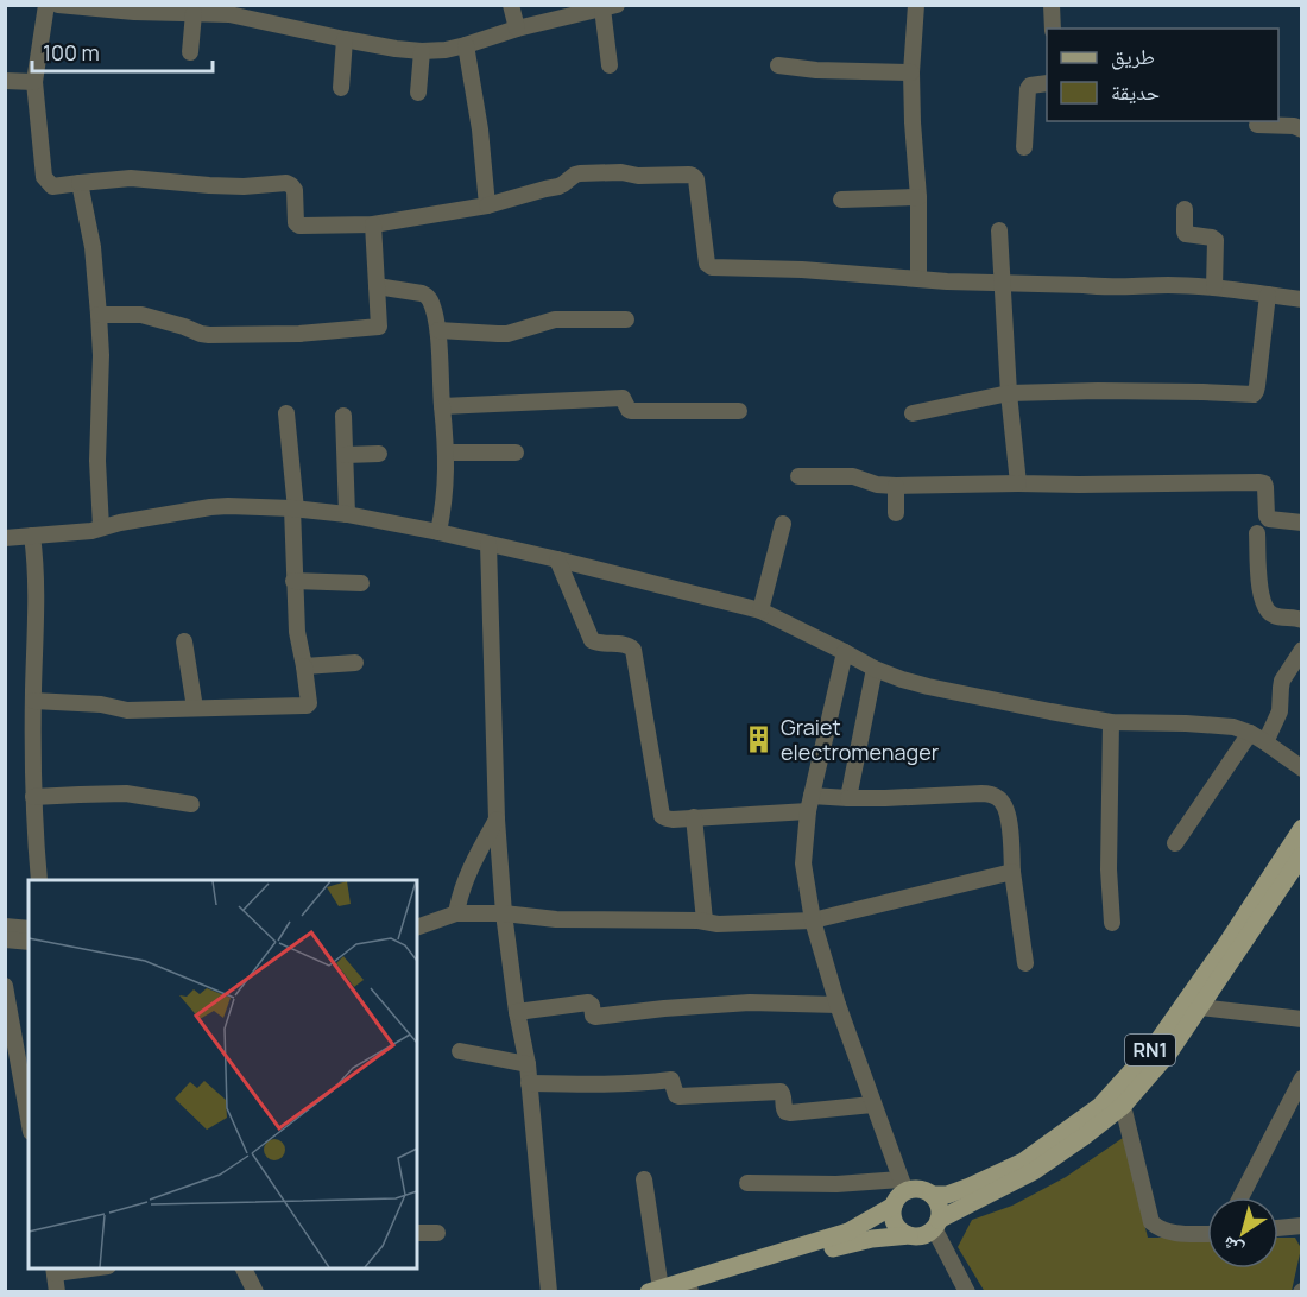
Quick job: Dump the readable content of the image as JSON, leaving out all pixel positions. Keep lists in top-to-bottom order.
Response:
{
  "streets": {
    "main road": ["RN1"]
  },
  "places": {
    "building": ["Graiet electromenager"]
  },
  "legend": ["طريق", "حديقة"],
  "scale_bar": "100 m",
  "north": "bottom left"
}
